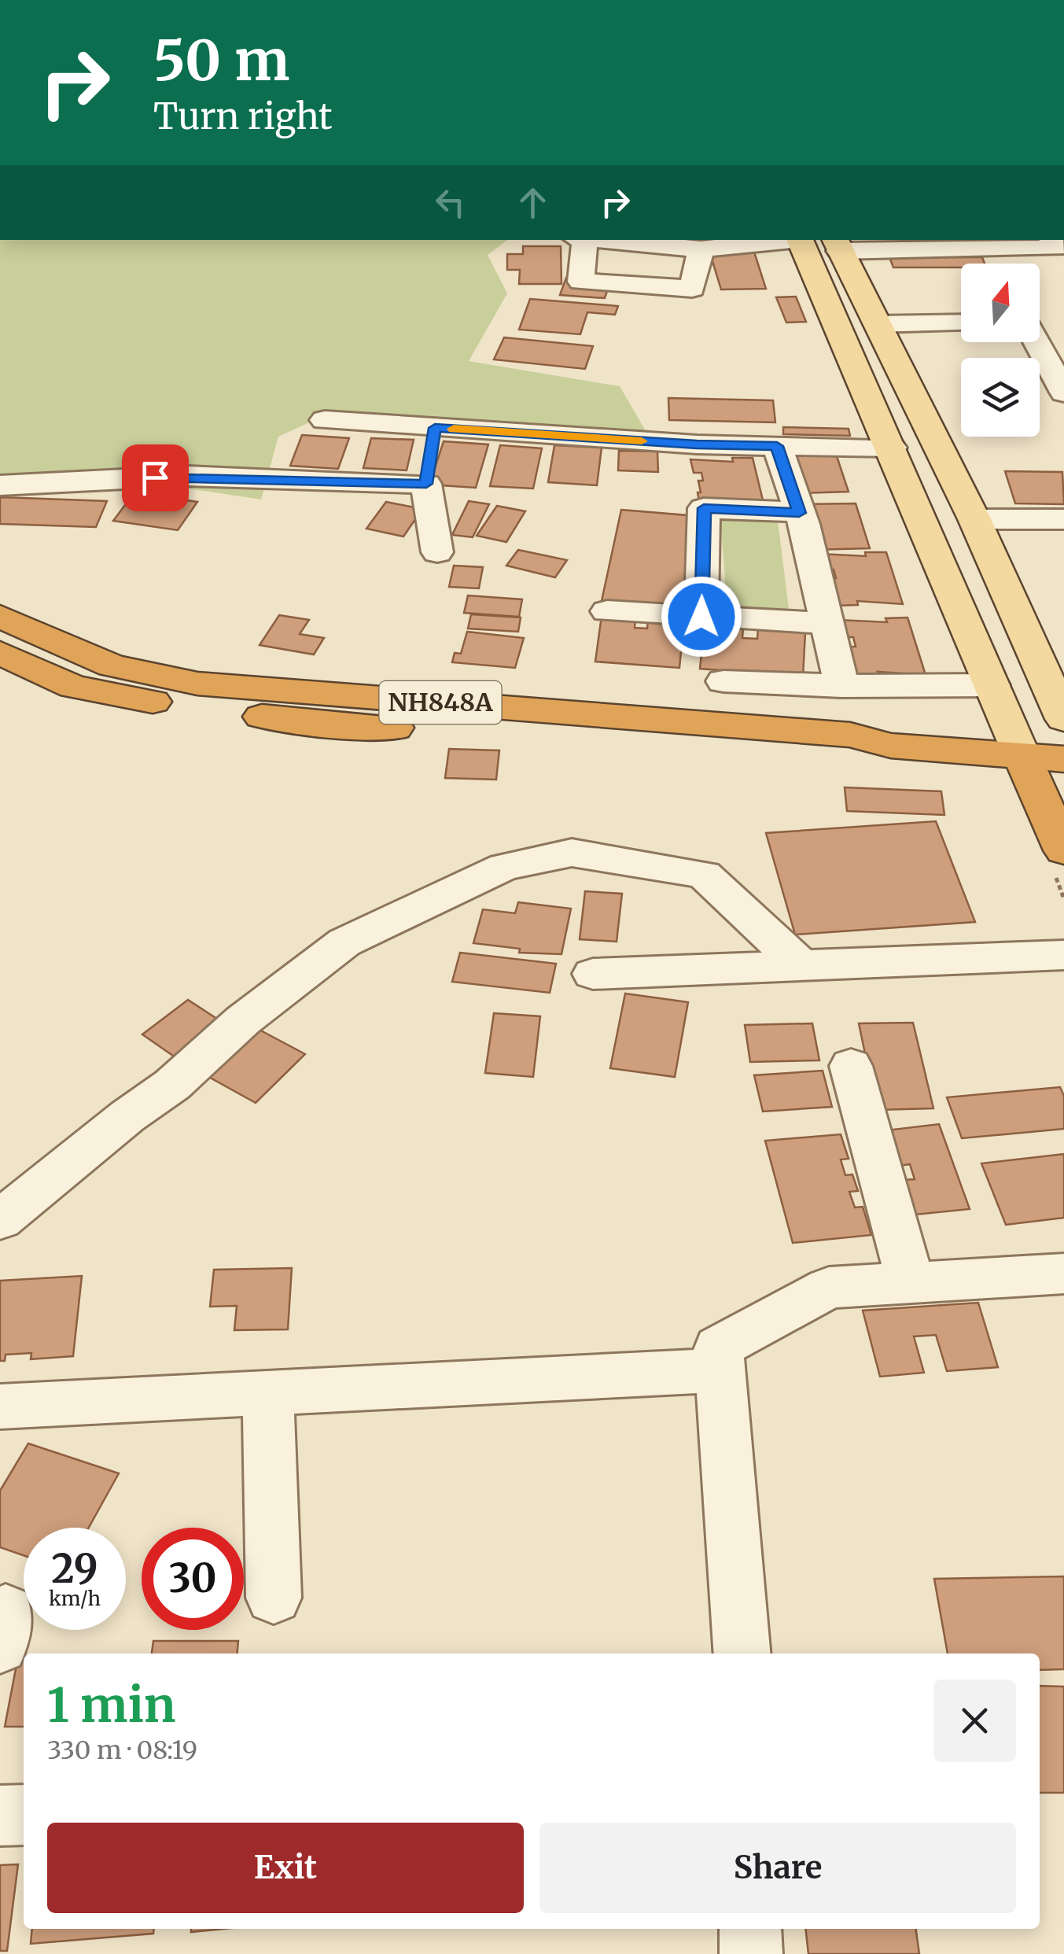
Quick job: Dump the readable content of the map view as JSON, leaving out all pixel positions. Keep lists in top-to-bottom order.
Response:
{
  "streets": {
    "highway": ["NH848A"]
  },
  "north": "top",
  "page": {
    "turn": ["50 m", "Turn right"],
    "speed": "29 km/h",
    "limit": "30",
    "heading": ["1 min", "330 m · 08:19"],
    "buttons": ["Exit", "Share"]
  }
}
